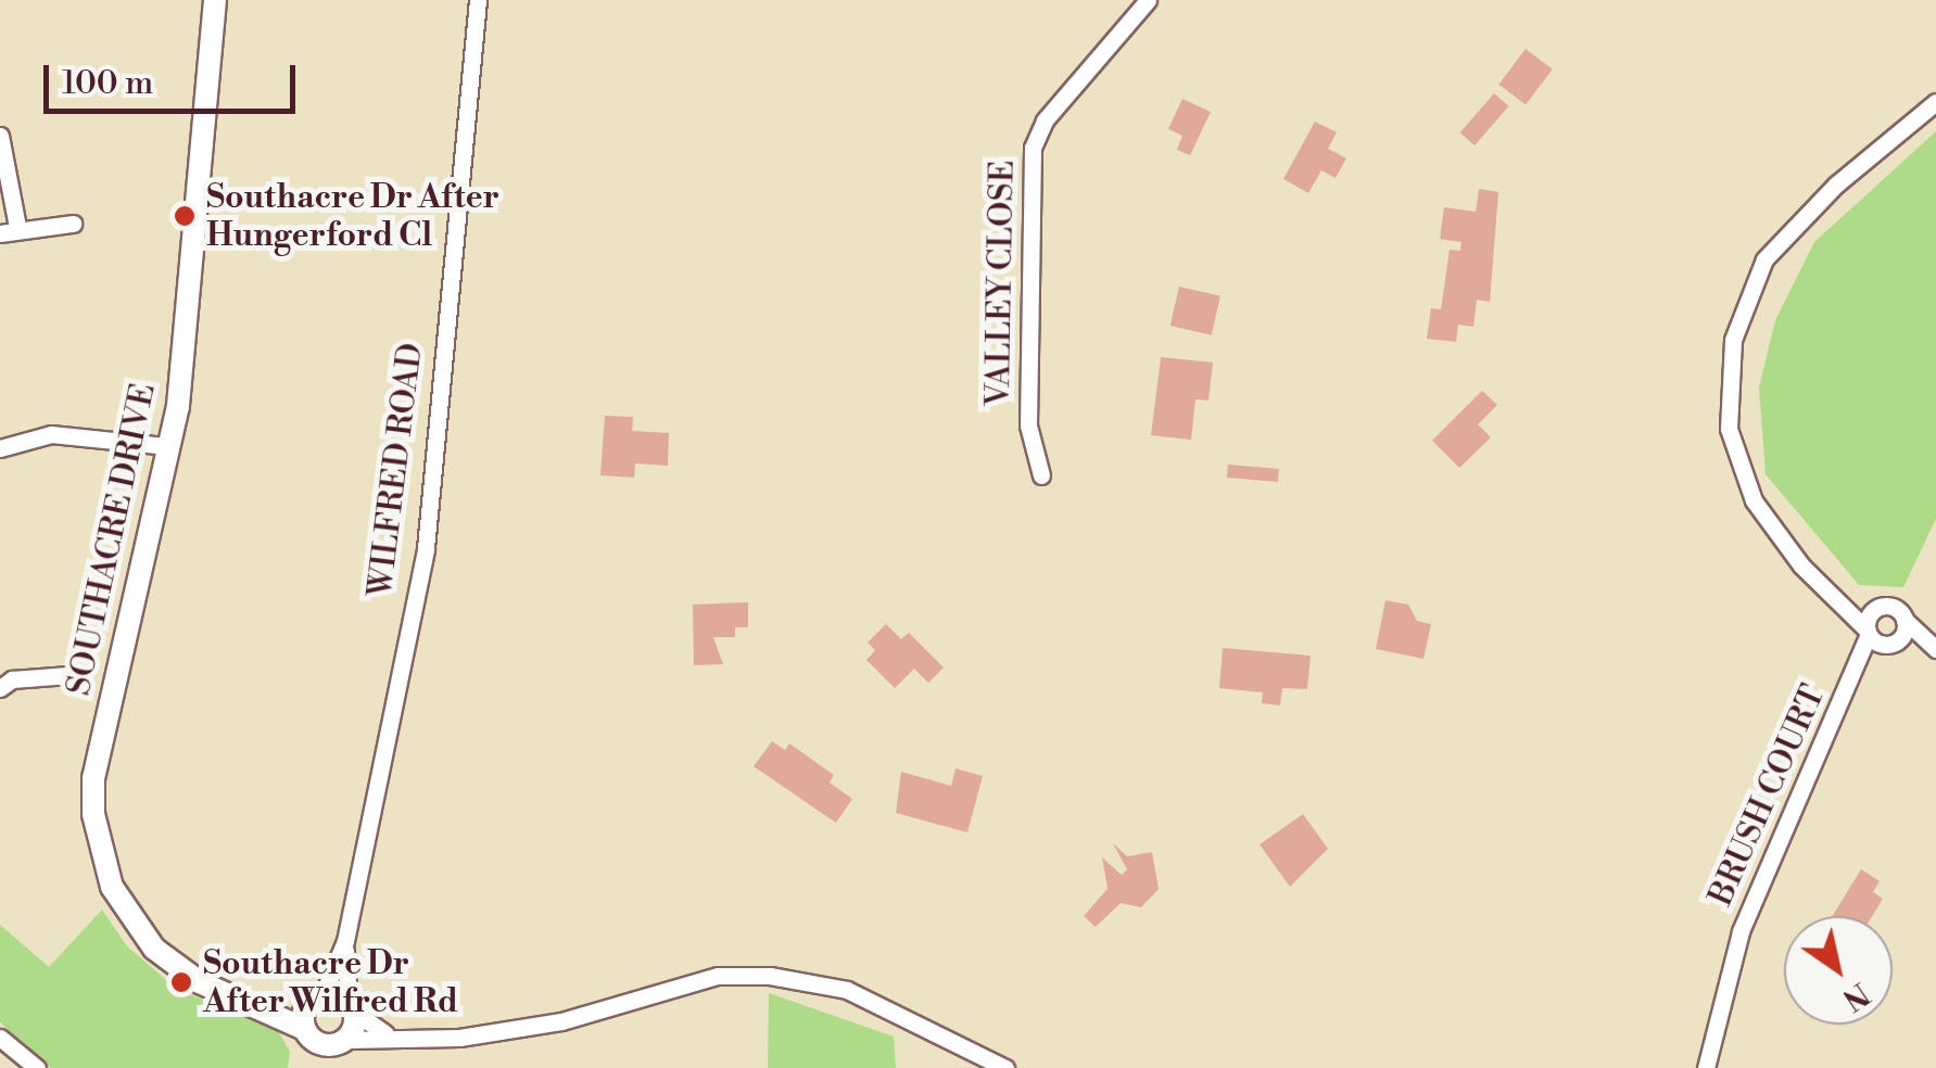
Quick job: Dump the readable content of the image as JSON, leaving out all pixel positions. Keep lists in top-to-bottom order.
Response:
{
  "streets": {
    "street": [
      "VALLEY CLOSE",
      "WILFRED ROAD",
      "SOUTHACRE DRIVE",
      "BRUSH COURT"
    ]
  },
  "crossings": [
    ["WILFRED ROAD", "SOUTHACRE DRIVE"]
  ],
  "places": ["Southacre Dr After Hungerford Cl", "Southacre Dr After Wilfred Rd"],
  "scale_bar": "100 m",
  "north": "bottom right"
}
